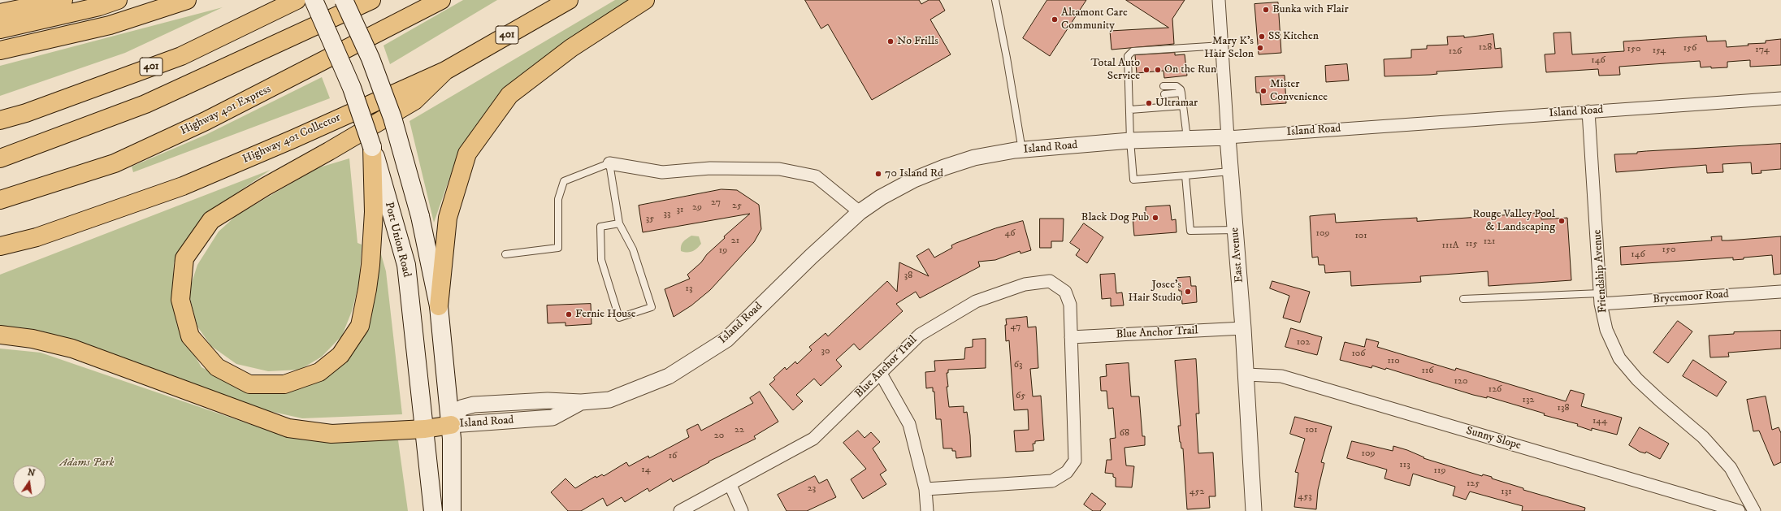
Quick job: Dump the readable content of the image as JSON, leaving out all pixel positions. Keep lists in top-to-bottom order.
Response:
{
  "streets": {
    "highway": ["401", "Highway 401 Express", "Highway 401 Collector"],
    "main road": ["Port Union Road"],
    "street": [
      "Island Road",
      "East Avenue",
      "Friendship Avenue",
      "Brycemoor Road",
      "Blue Anchor Trail",
      "Sunny Slope"
    ]
  },
  "crossings": [
    ["Island Road", "East Avenue"],
    ["Island Road", "Friendship Avenue"],
    ["East Avenue", "Blue Anchor Trail"],
    ["East Avenue", "Sunny Slope"],
    ["Friendship Avenue", "Brycemoor Road"]
  ],
  "parks": ["Adams Park"],
  "places": [
    "Bunka with Flair",
    "Altamont Care Community",
    "SS Kitchen",
    "No Frills",
    "Mary K's Hair Selon",
    "Total Auto Service",
    "On the Run",
    "Mister Convenience",
    "Ultramar",
    "70 Island Rd",
    "Black Dog Pub",
    "Rouge Valley Pool & Landscaping",
    "Josee's Hair Studio",
    "Fernie House"
  ],
  "house_numbers": [
    "128",
    "156",
    "150",
    "174",
    "154",
    "126",
    "146",
    "27",
    "25",
    "29",
    "31",
    "33",
    "35",
    "46",
    "109",
    "101",
    "21",
    "121",
    "115",
    "111A",
    "150",
    "19",
    "146",
    "38",
    "13",
    "47",
    "102",
    "30",
    "106",
    "110",
    "63",
    "116",
    "120",
    "126",
    "65",
    "132",
    "138",
    "144",
    "22",
    "101",
    "68",
    "20",
    "109",
    "16",
    "113",
    "14",
    "119",
    "125",
    "23",
    "452",
    "131",
    "453"
  ],
  "north": "top"
}
